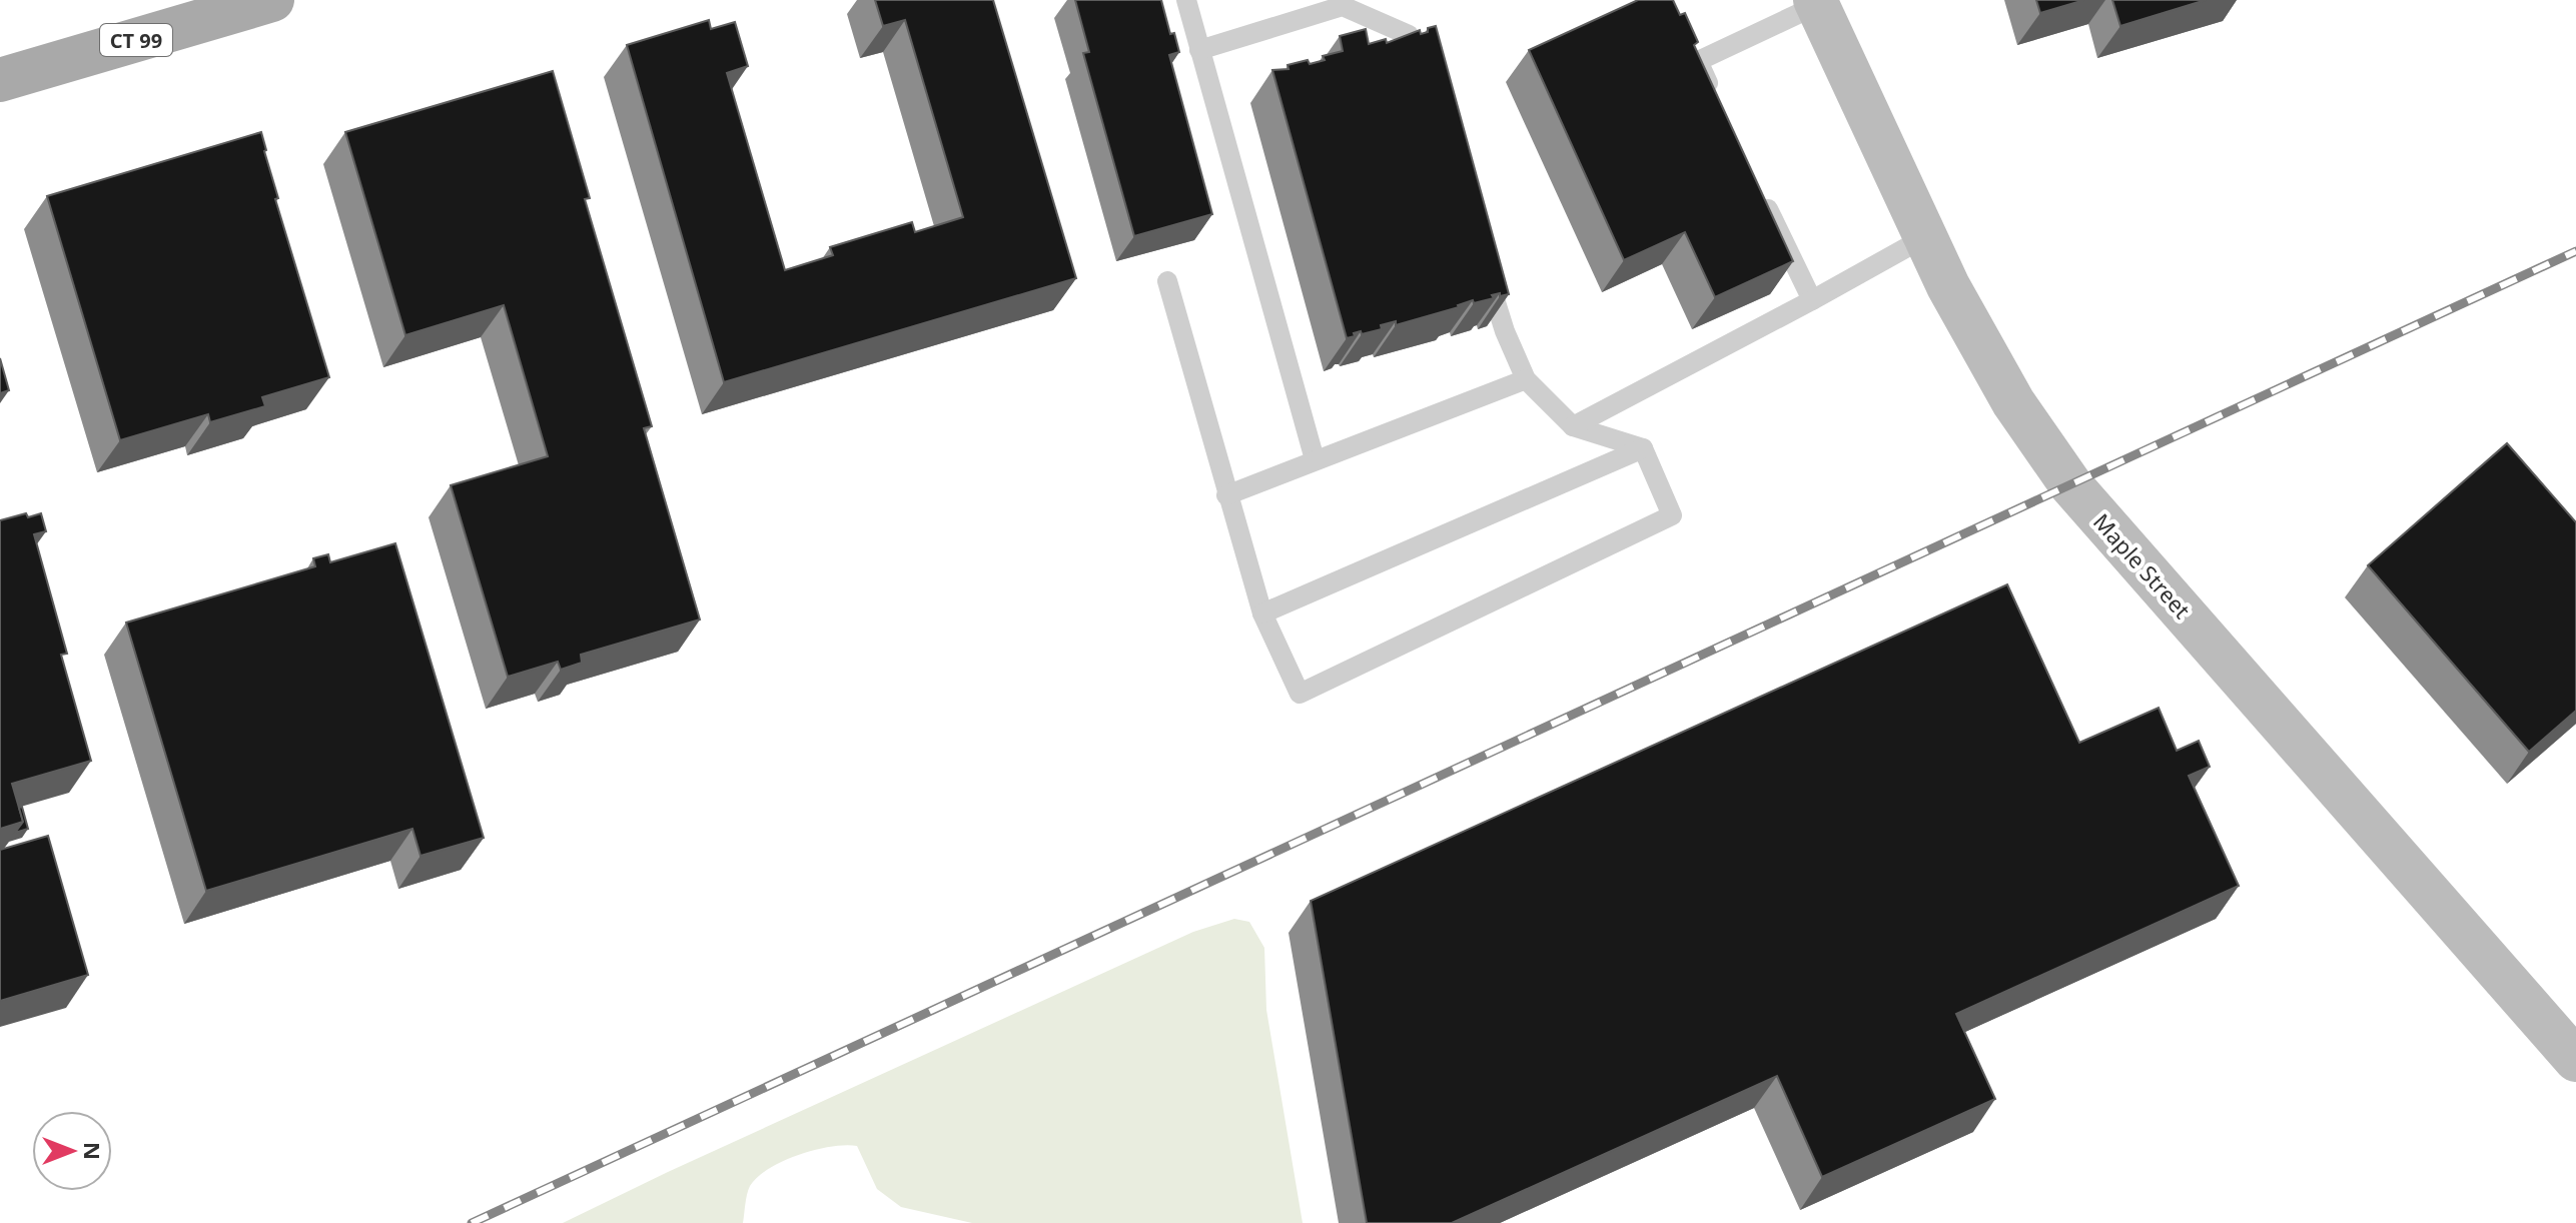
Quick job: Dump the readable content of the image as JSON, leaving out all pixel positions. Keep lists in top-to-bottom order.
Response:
{
  "streets": {
    "main road": ["CT 99", "Maple Street"]
  },
  "north": "right"
}
